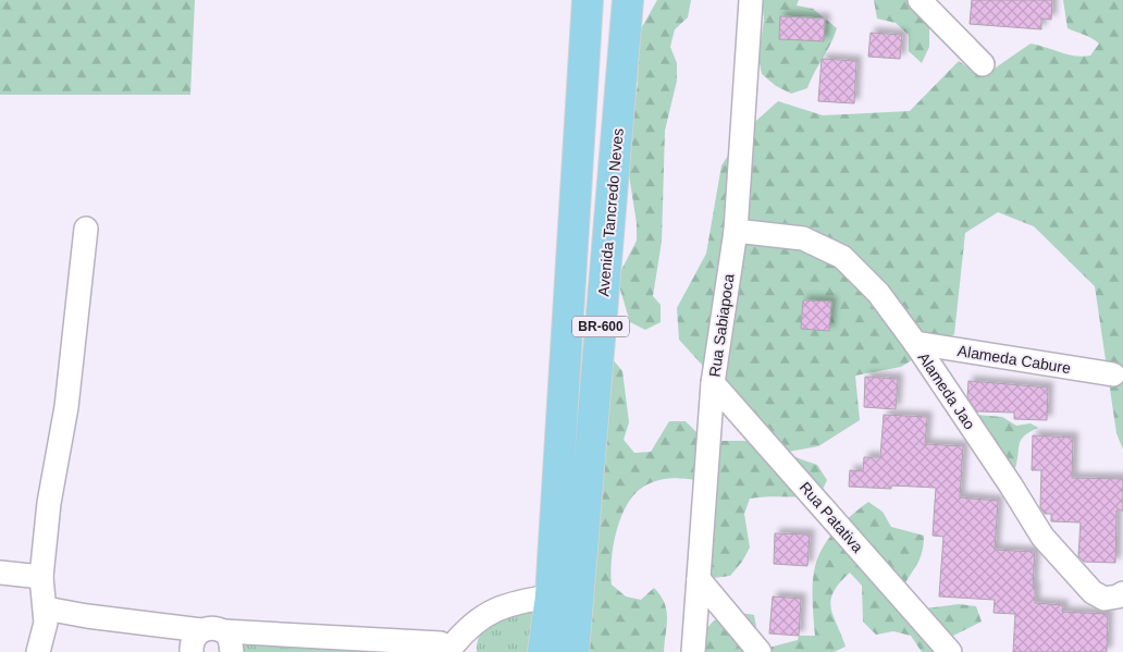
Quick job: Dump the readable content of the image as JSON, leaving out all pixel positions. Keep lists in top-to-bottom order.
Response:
{
  "streets": {
    "main road": ["Avenida Tancredo Neves", "BR-600"],
    "street": [
      "Rua Sabiapoca",
      "Alameda Cabure",
      "Alameda Jao",
      "Rua Patativa"
    ]
  },
  "crossings": [
    ["Rua Sabiapoca", "Alameda Jao"],
    ["Rua Sabiapoca", "Rua Patativa"],
    ["Alameda Cabure", "Alameda Jao"]
  ]
}
